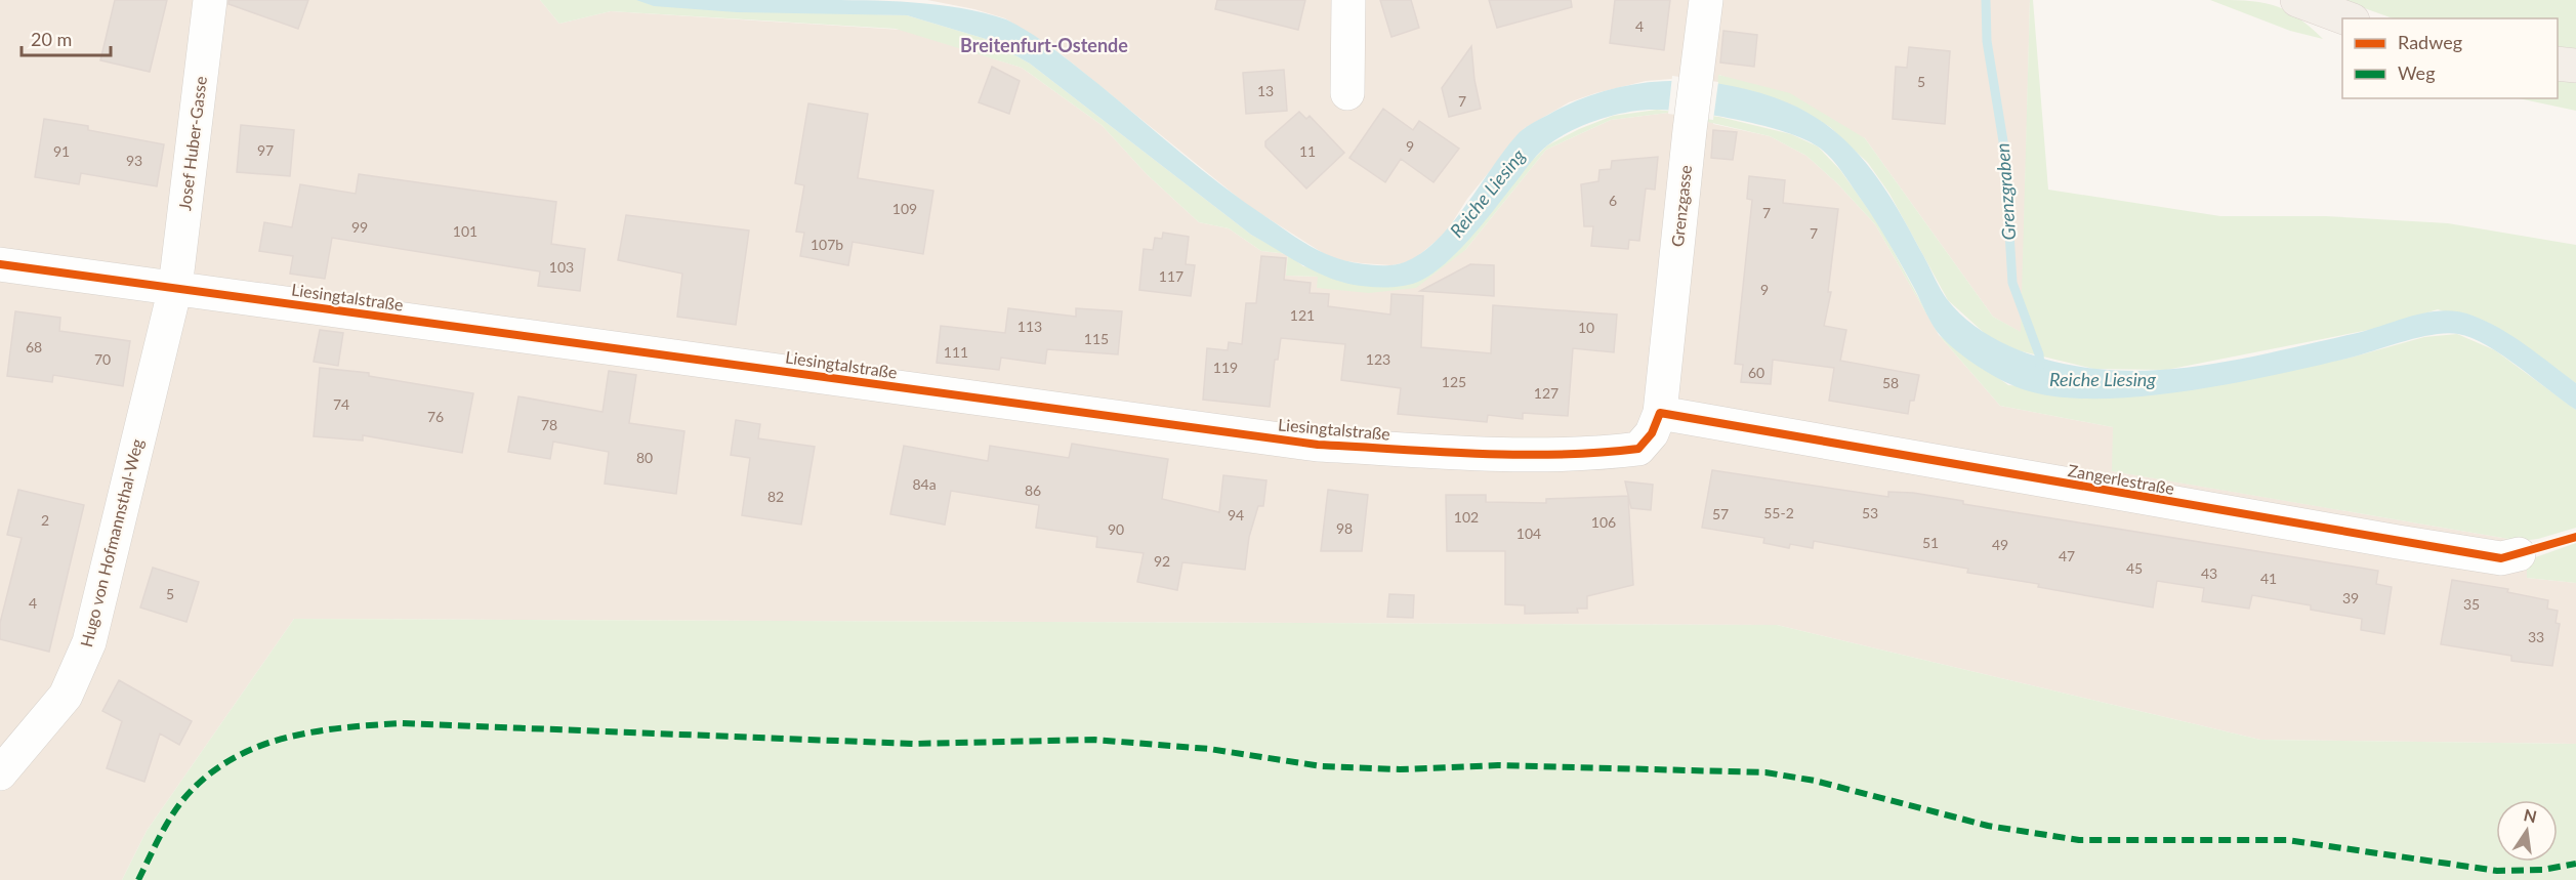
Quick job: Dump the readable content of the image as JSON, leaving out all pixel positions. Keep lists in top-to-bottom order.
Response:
{
  "streets": {
    "street": [
      "Josef Huber-Gasse",
      "Grenzgasse",
      "Liesingtalstraße",
      "Zangerlestraße",
      "Hugo von Hofmannsthal-Weg"
    ]
  },
  "crossings": [
    ["Josef Huber-Gasse", "Liesingtalstraße"],
    ["Josef Huber-Gasse", "Hugo von Hofmannsthal-Weg"],
    ["Grenzgasse", "Liesingtalstraße"],
    ["Grenzgasse", "Zangerlestraße"],
    ["Liesingtalstraße", "Zangerlestraße"],
    ["Liesingtalstraße", "Hugo von Hofmannsthal-Weg"]
  ],
  "districts": ["Breitenfurt-Ostende"],
  "water": ["Grenzgraben", "Reiche Liesing"],
  "house_numbers": [
    "4",
    "5",
    "13",
    "7",
    "9",
    "97",
    "91",
    "11",
    "93",
    "6",
    "109",
    "7",
    "99",
    "101",
    "7",
    "107b",
    "103",
    "117",
    "9",
    "121",
    "113",
    "10",
    "115",
    "68",
    "111",
    "70",
    "123",
    "119",
    "60",
    "125",
    "58",
    "127",
    "74",
    "76",
    "78",
    "80",
    "84a",
    "86",
    "82",
    "55-2",
    "53",
    "57",
    "94",
    "102",
    "2",
    "106",
    "98",
    "90",
    "104",
    "51",
    "49",
    "47",
    "92",
    "45",
    "43",
    "41",
    "5",
    "39",
    "4",
    "35",
    "33"
  ],
  "legend": ["Radweg", "Weg"],
  "scale_bar": "20 m",
  "north": "top"
}
